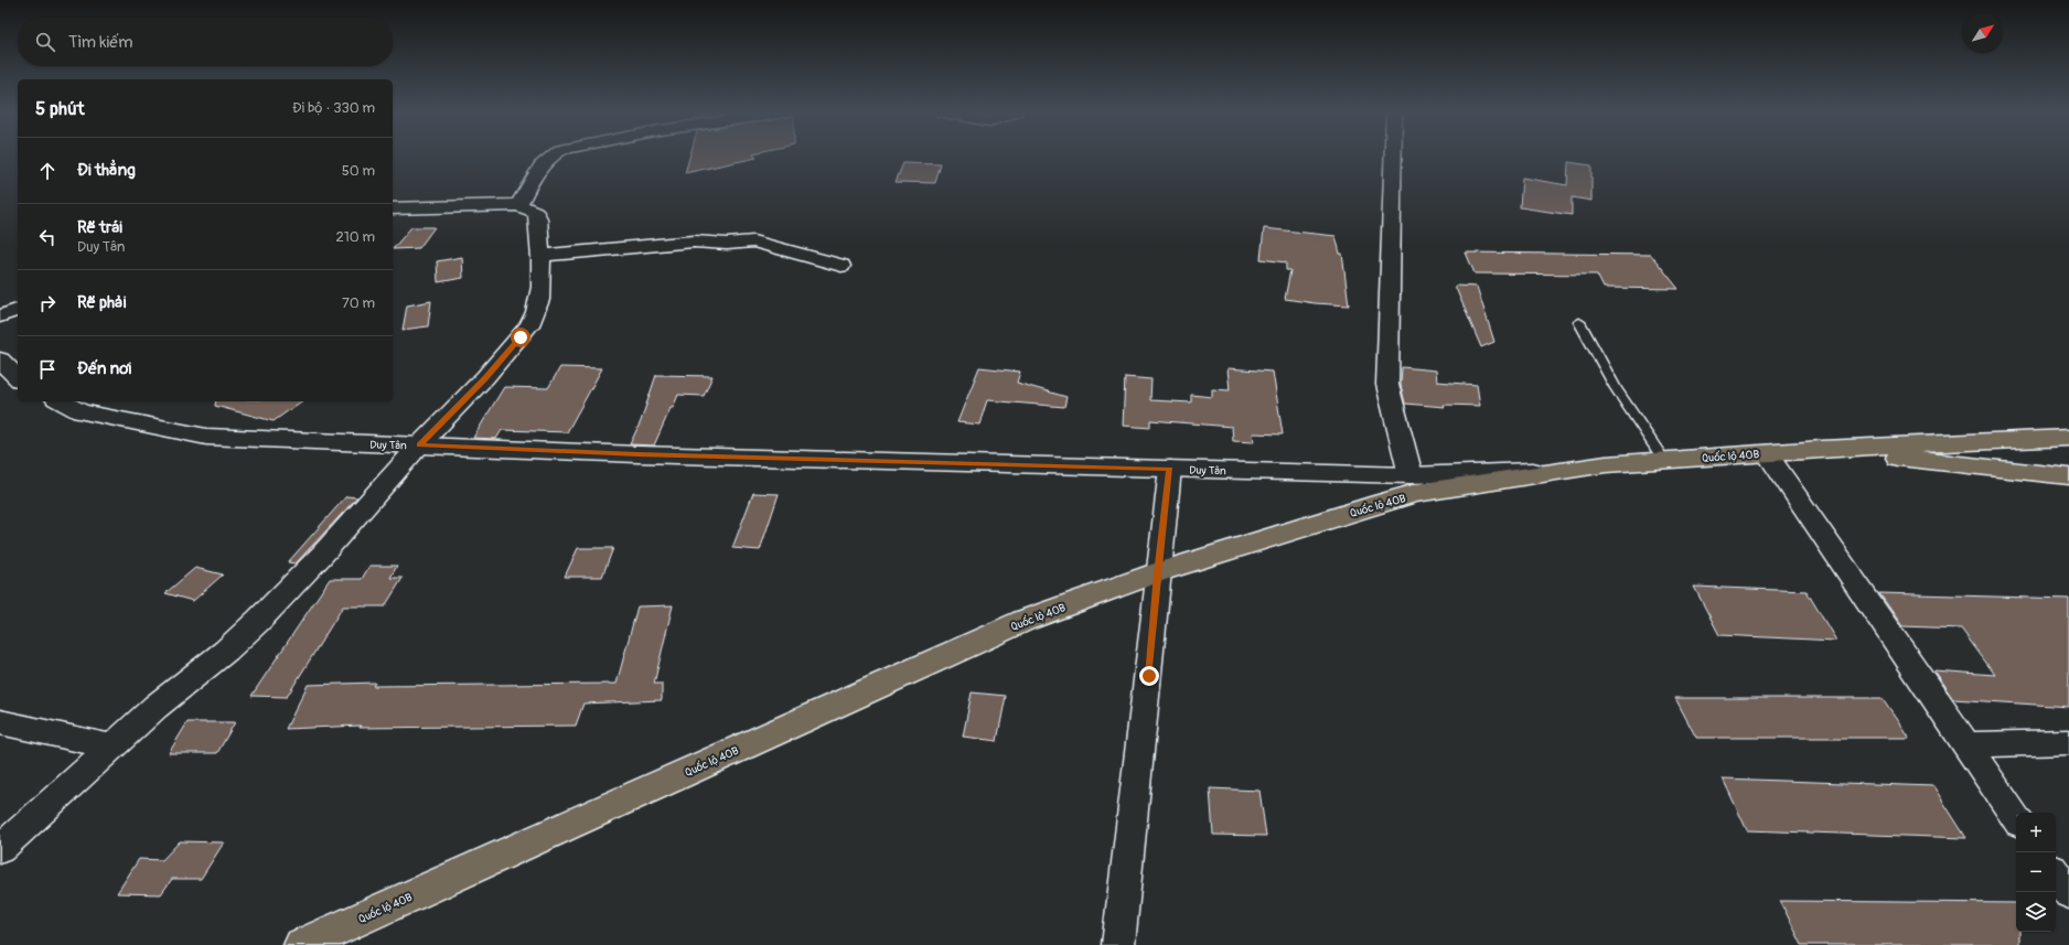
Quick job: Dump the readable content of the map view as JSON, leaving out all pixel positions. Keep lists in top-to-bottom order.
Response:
{
  "streets": {
    "highway": ["Quốc lộ 40B"],
    "street": ["Duy Tân"]
  },
  "crossings": [
    ["Duy Tân", "Quốc lộ 40B"]
  ],
  "north": "top right",
  "page": {
    "search": "Tìm kiếm",
    "heading": ["5 phút", "Đi bộ · 330 m"],
    "list": [
      ["Đi thẳng", "50 m"],
      ["Rẽ trái", "Duy Tân", "210 m"],
      ["Rẽ phải", "70 m"],
      "Đến nơi"
    ],
    "map_buttons": ["+", "−"]
  }
}
